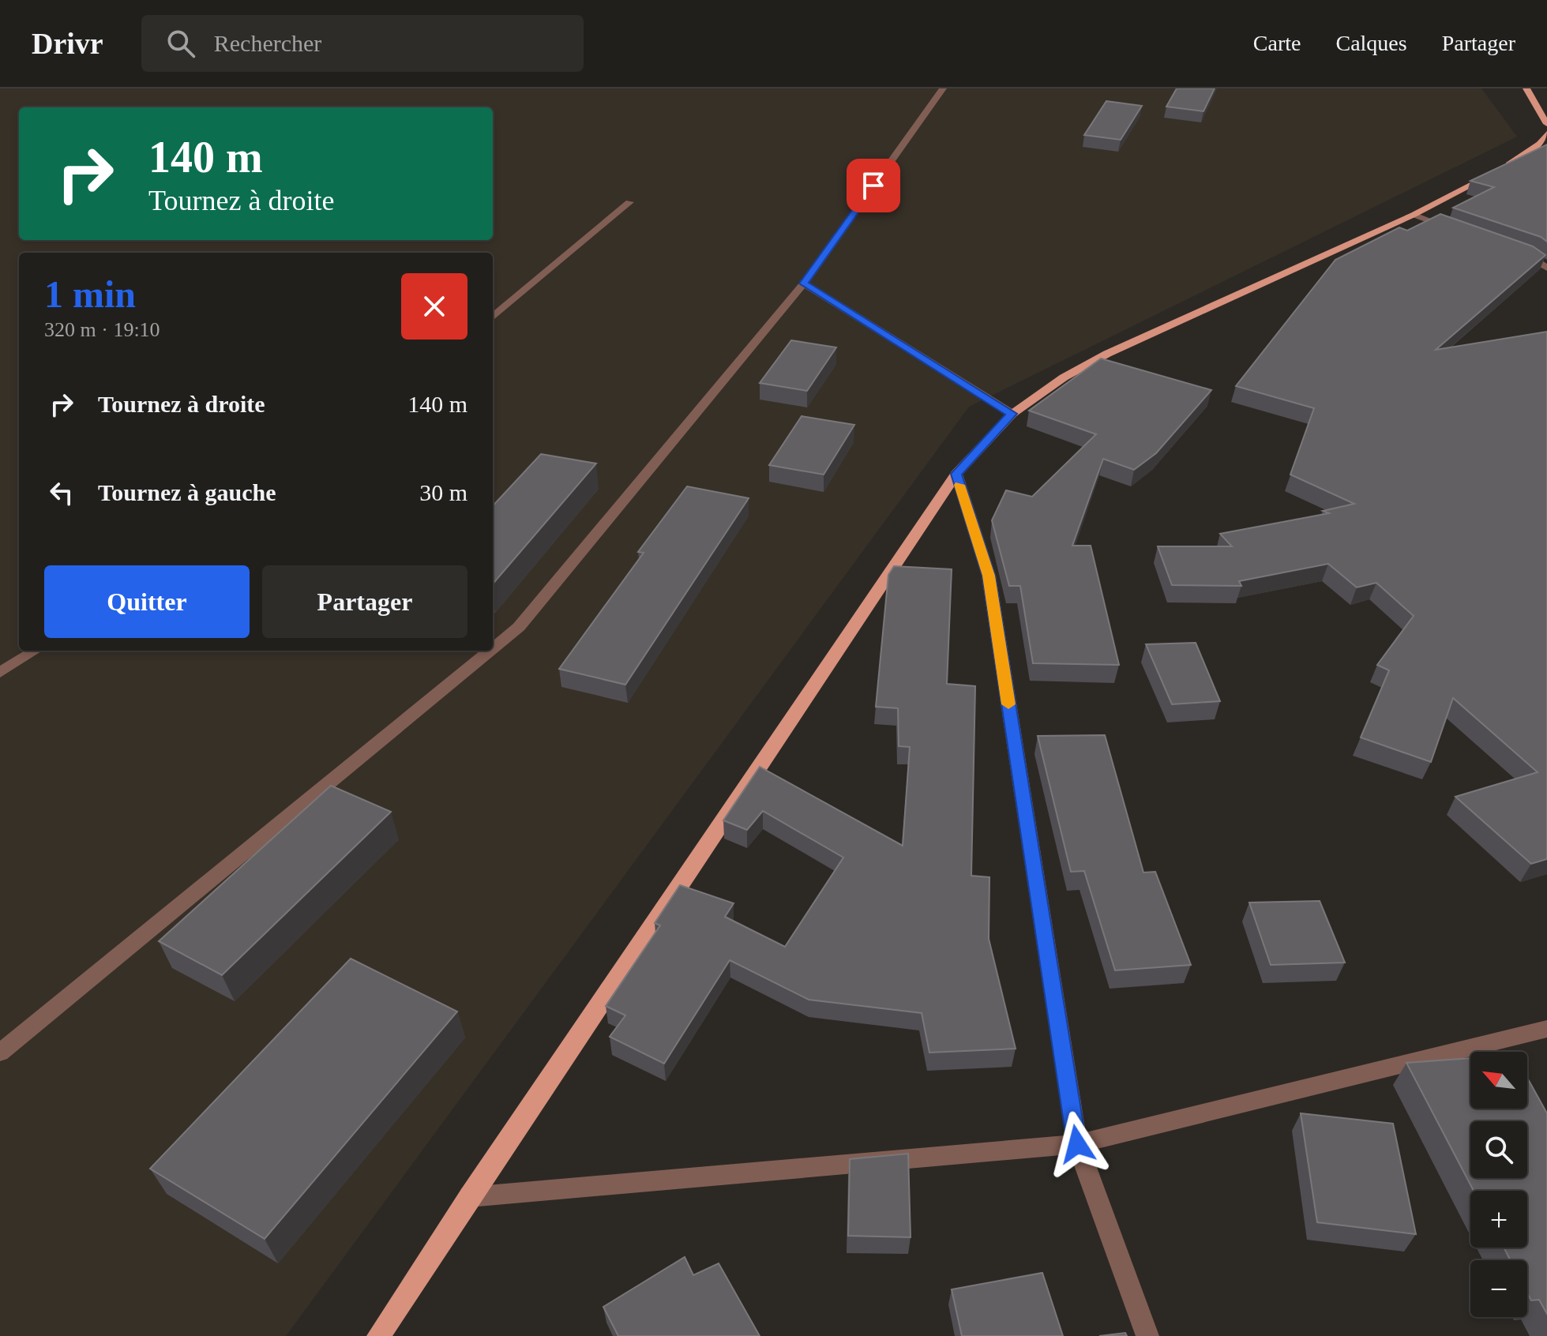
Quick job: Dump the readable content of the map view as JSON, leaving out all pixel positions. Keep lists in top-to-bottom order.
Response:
{
  "north": "top left",
  "page": {
    "header": "Drivr",
    "search": "Rechercher",
    "nav": ["Carte", "Calques", "Partager"],
    "turn": ["140 m", "Tournez à droite"],
    "heading": ["1 min", "320 m · 19:10"],
    "list": [
      {
        "name": "Tournez à droite",
        "value": "140 m"
      },
      {
        "name": "Tournez à gauche",
        "value": "30 m"
      }
    ],
    "buttons": ["Quitter", "Partager"],
    "map_buttons": ["+", "−"]
  }
}
